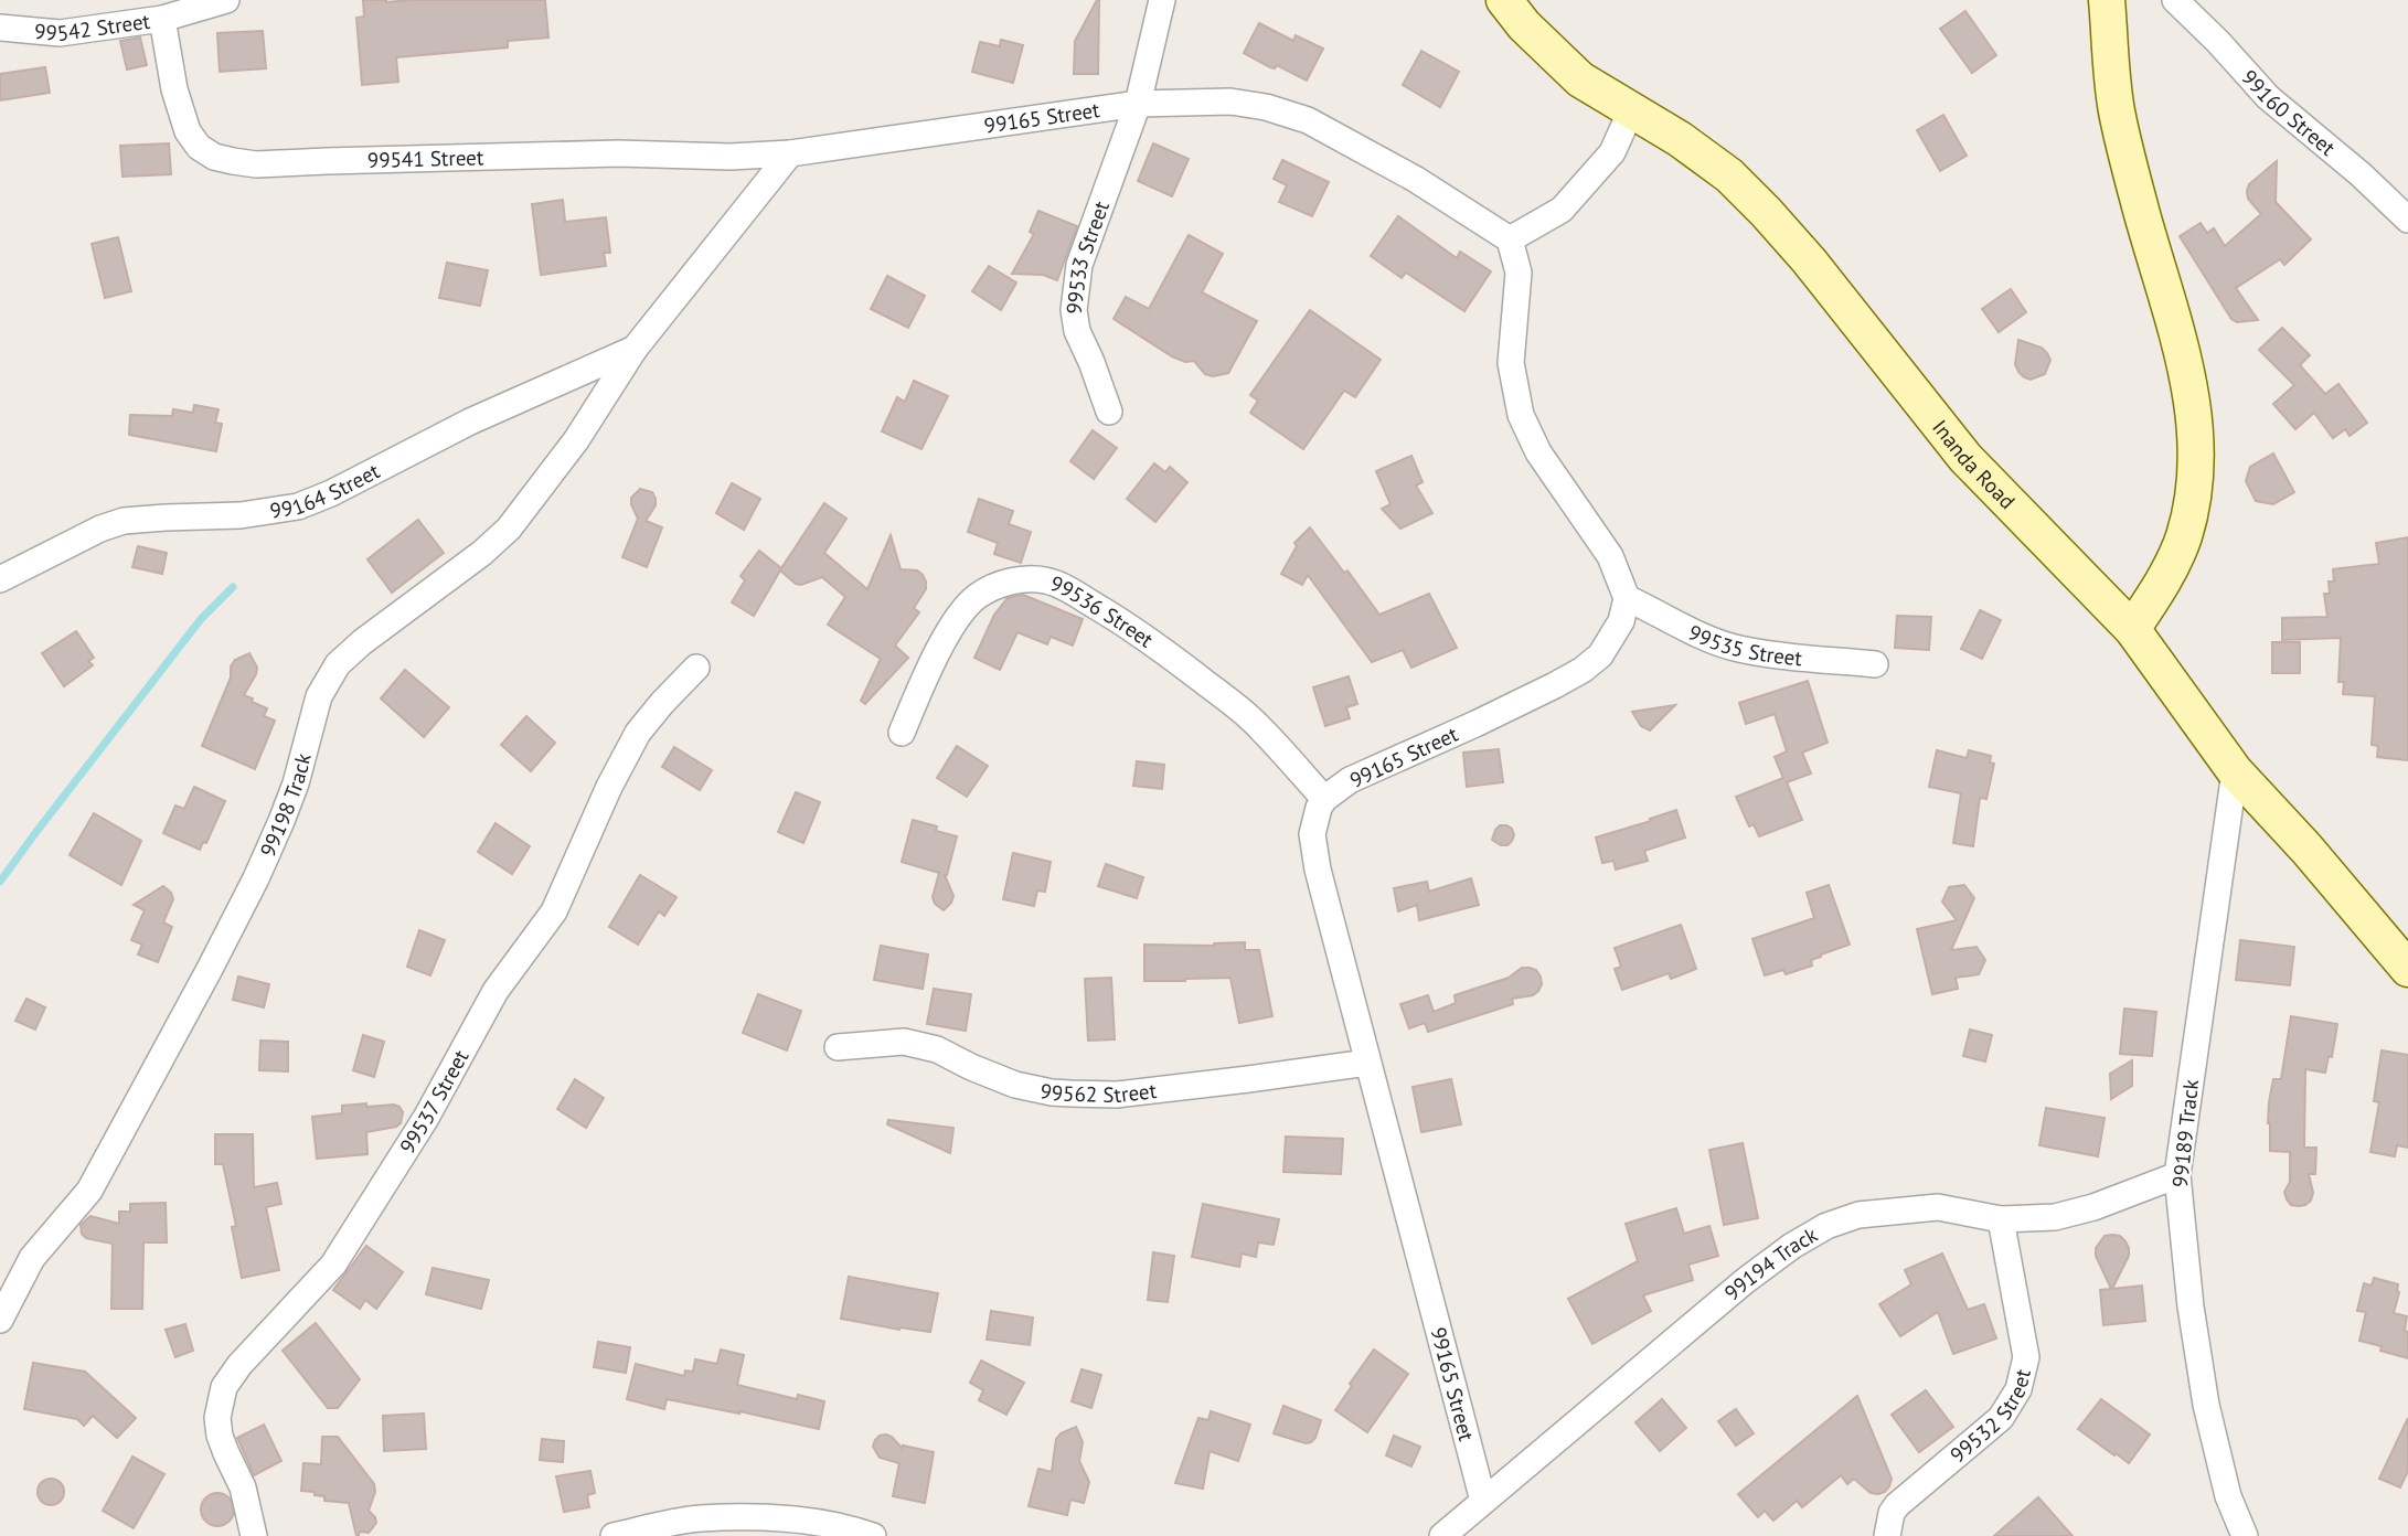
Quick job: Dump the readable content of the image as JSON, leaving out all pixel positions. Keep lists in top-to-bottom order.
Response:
{
  "streets": {
    "street": [
      "99542 Street",
      "99160 Street",
      "99165 Street",
      "99541 Street",
      "99533 Street",
      "Inanda Road",
      "99164 Street",
      "99536 Street",
      "99535 Street",
      "99198 Track",
      "99562 Street",
      "99537 Street",
      "99189 Track",
      "99194 Track",
      "99532 Street"
    ]
  },
  "crossings": [
    ["99542 Street", "99541 Street"],
    ["99165 Street", "99541 Street"],
    ["99165 Street", "99533 Street"],
    ["99165 Street", "99536 Street"],
    ["99165 Street", "99535 Street"],
    ["99165 Street", "99562 Street"],
    ["99165 Street", "99194 Track"],
    ["Inanda Road", "99189 Track"],
    ["99164 Street", "99198 Track"],
    ["99189 Track", "99194 Track"],
    ["99194 Track", "99532 Street"]
  ]
}
